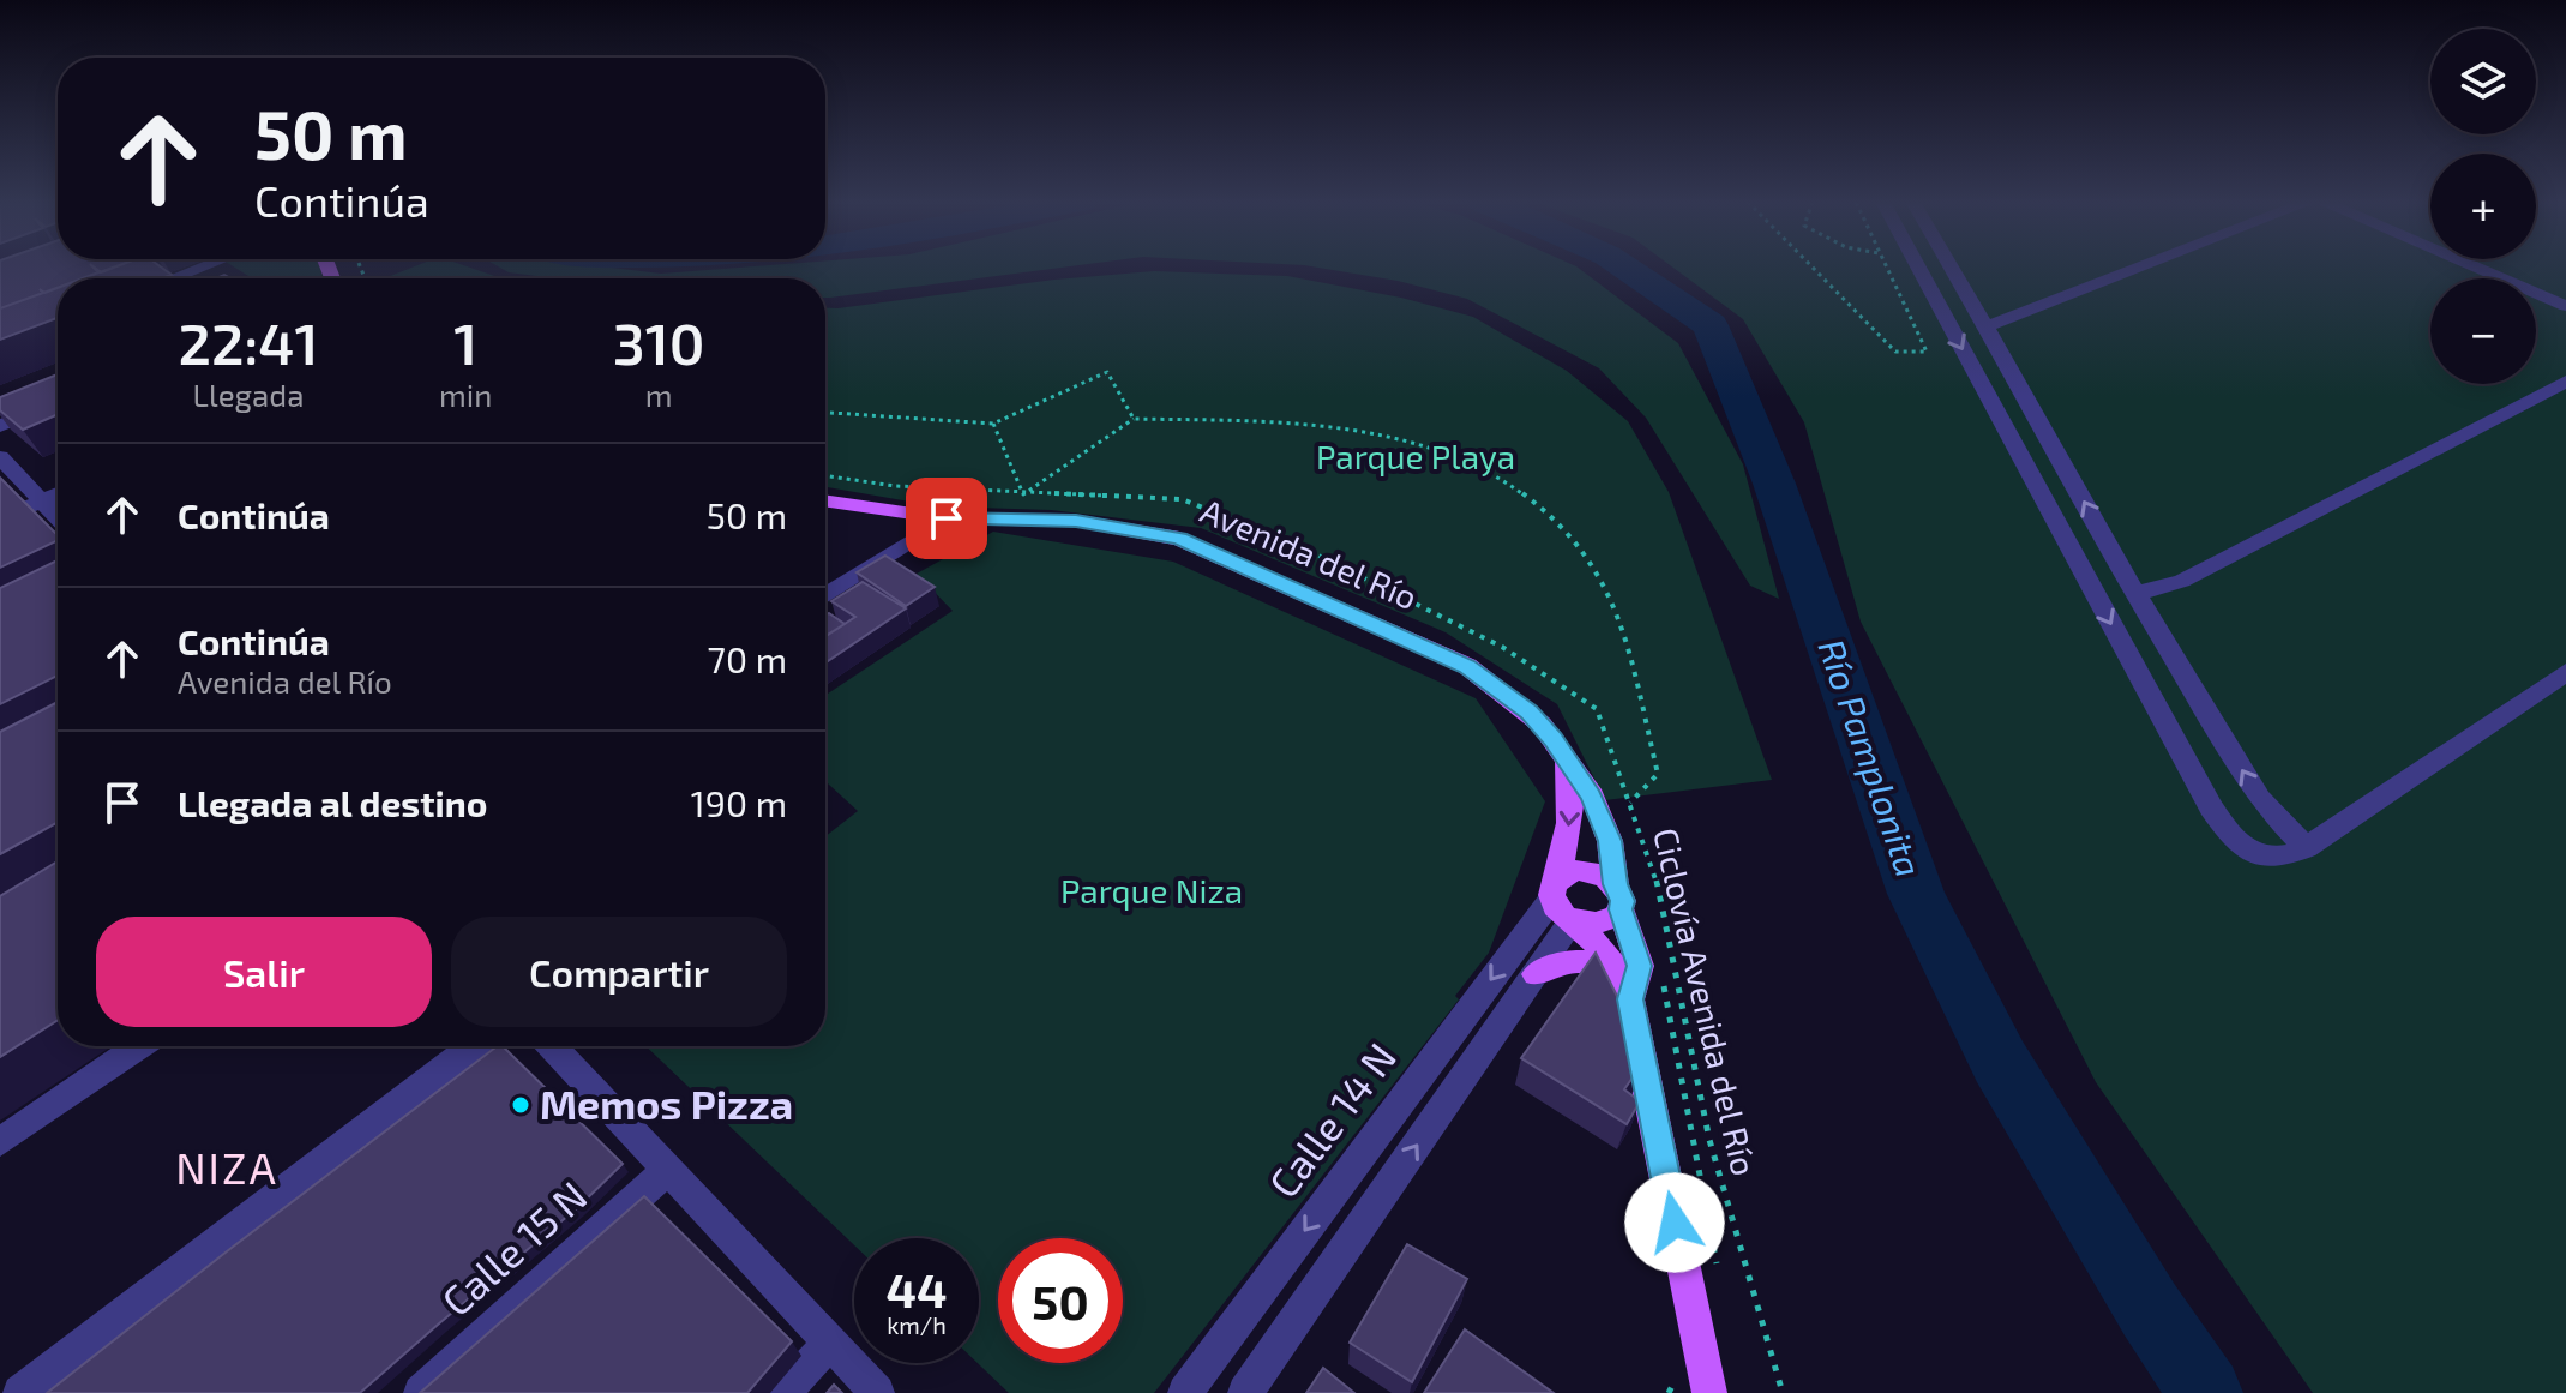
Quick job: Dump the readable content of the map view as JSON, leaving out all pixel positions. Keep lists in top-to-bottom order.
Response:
{
  "streets": {
    "main road": ["Avenida del Río"],
    "street": ["Calle 14 N", "Calle 15 N"],
    "path": ["Ciclovía Avenida del Río"]
  },
  "districts": ["NIZA"],
  "water": ["Río Pamplonita"],
  "parks": ["Parque Playa", "Parque Niza"],
  "places": ["Memos Pizza"],
  "page": {
    "map_buttons": ["+", "−"],
    "turn": ["50 m", "Continúa"],
    "eta": [
      "22:41",
      "Llegada",
      "1",
      "min",
      "310",
      "m"
    ],
    "list": [
      {
        "name": "Continúa",
        "value": "50 m"
      },
      {
        "name": "Continúa",
        "note": "Avenida del Río",
        "value": "70 m"
      },
      {
        "name": "Llegada al destino",
        "value": "190 m"
      }
    ],
    "buttons": ["Salir", "Compartir"],
    "speed": "44 km/h",
    "limit": "50"
  }
}
